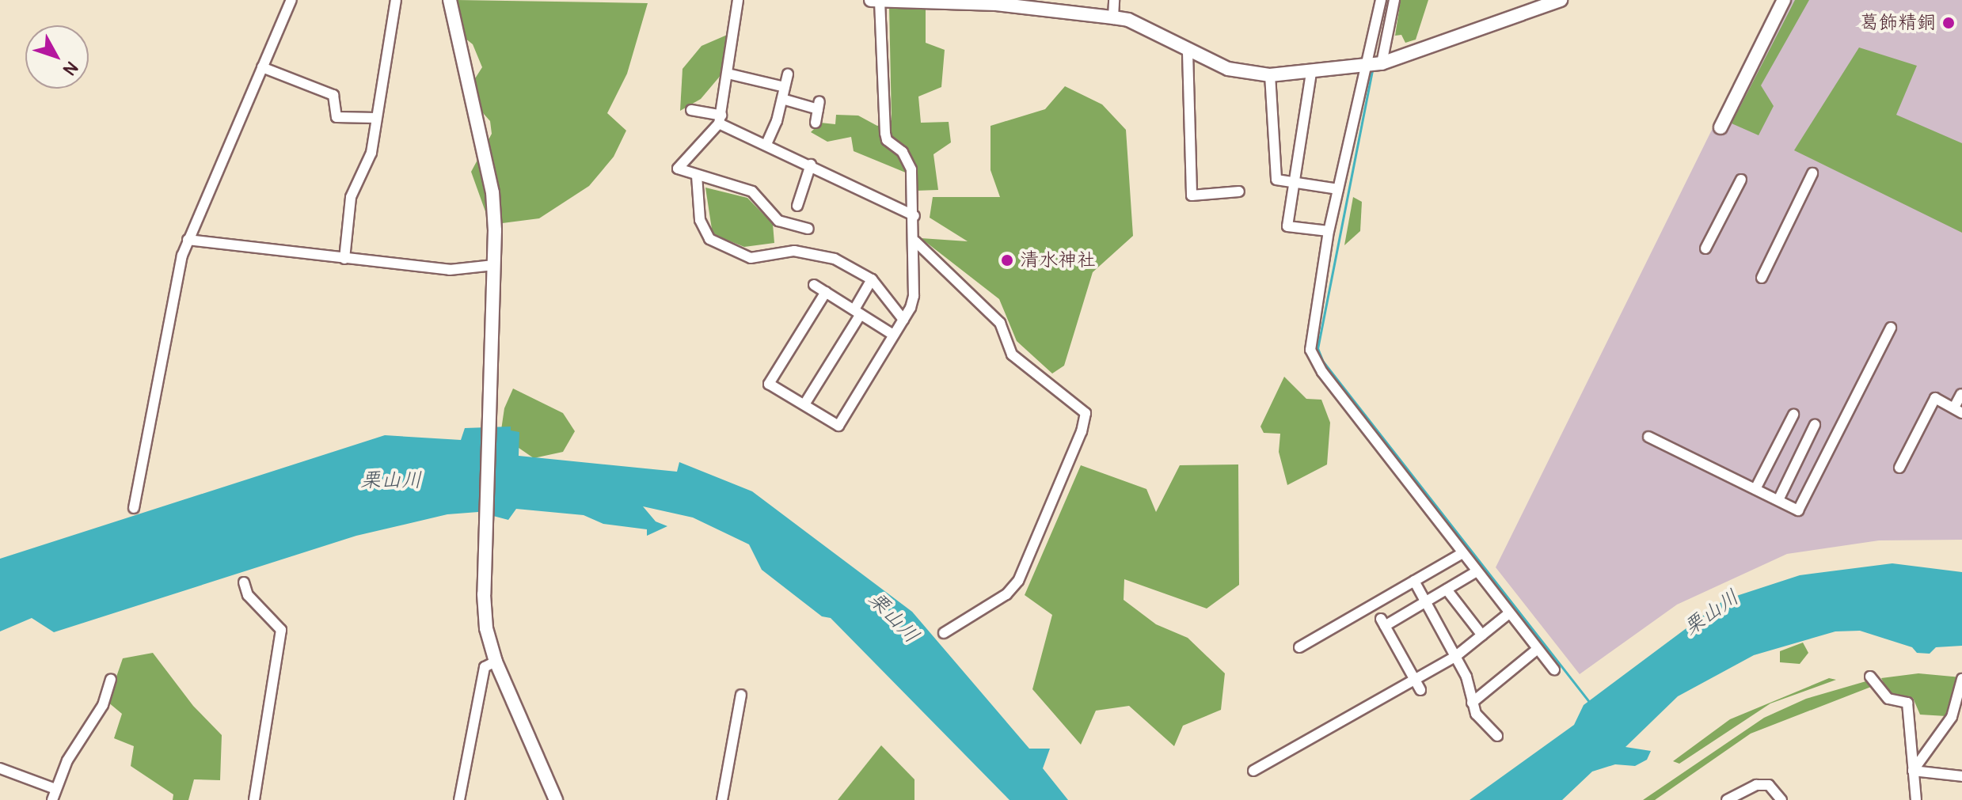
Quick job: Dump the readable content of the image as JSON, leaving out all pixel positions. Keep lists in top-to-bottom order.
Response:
{
  "water": ["栗山川"],
  "places": ["葛飾精銅", "清水神社"],
  "north": "bottom right"
}
